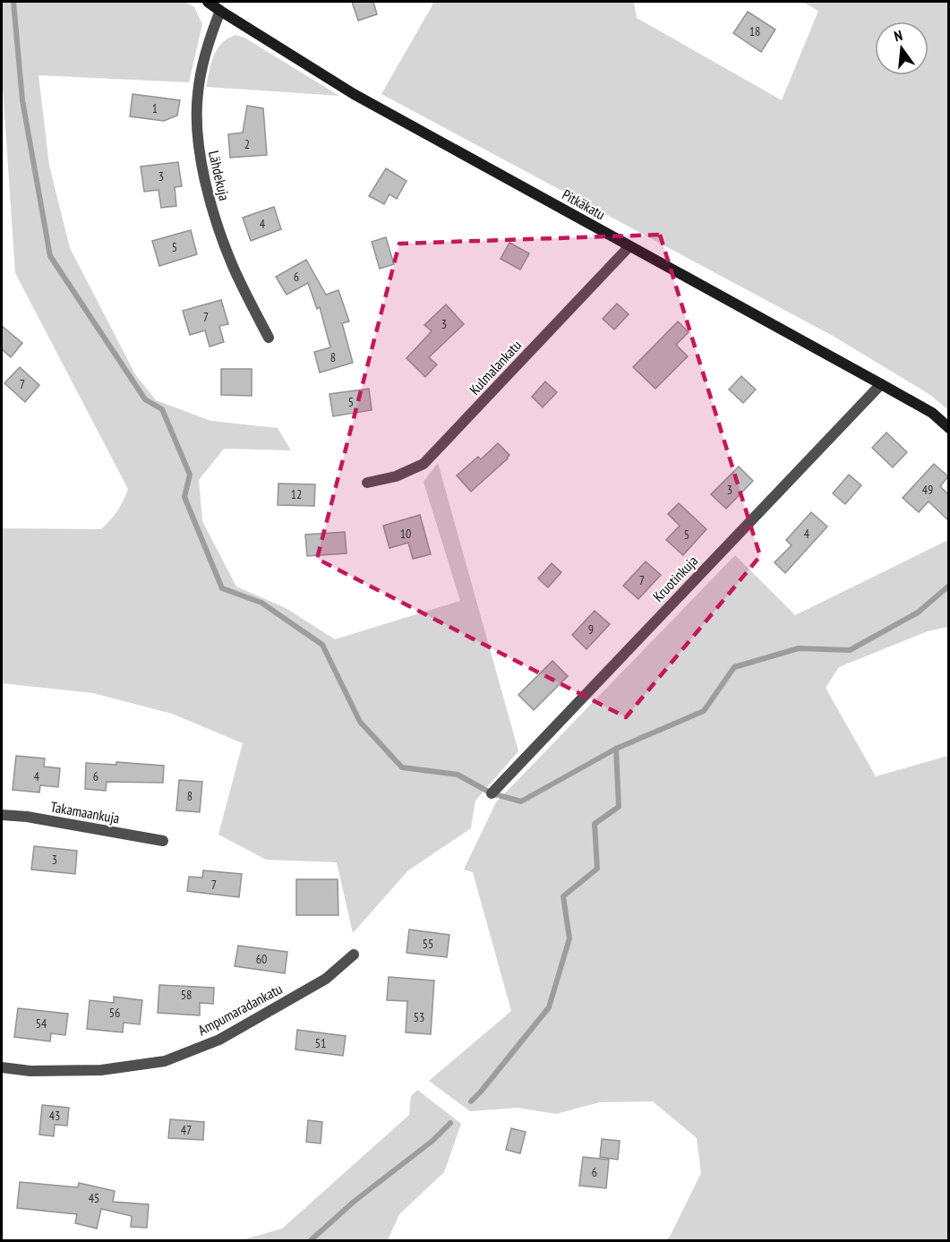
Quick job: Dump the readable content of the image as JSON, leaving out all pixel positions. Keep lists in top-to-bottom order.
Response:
{
  "streets": {
    "street": [
      "Lähdekuja",
      "Pitkäkatu",
      "Kulmalankatu",
      "Kruotinkuja",
      "Takamaankuja",
      "Ampumaradankatu"
    ]
  },
  "crossings": [
    ["Lähdekuja", "Pitkäkatu"],
    ["Pitkäkatu", "Kulmalankatu"],
    ["Pitkäkatu", "Kruotinkuja"]
  ],
  "house_numbers": [
    "18",
    "1",
    "2",
    "3",
    "4",
    "5",
    "6",
    "7",
    "3",
    "8",
    "7",
    "5",
    "3",
    "49",
    "12",
    "10",
    "4",
    "5",
    "7",
    "9",
    "4",
    "6",
    "8",
    "3",
    "7",
    "55",
    "60",
    "58",
    "56",
    "53",
    "54",
    "51",
    "43",
    "47",
    "6",
    "45"
  ],
  "north": "top"
}
